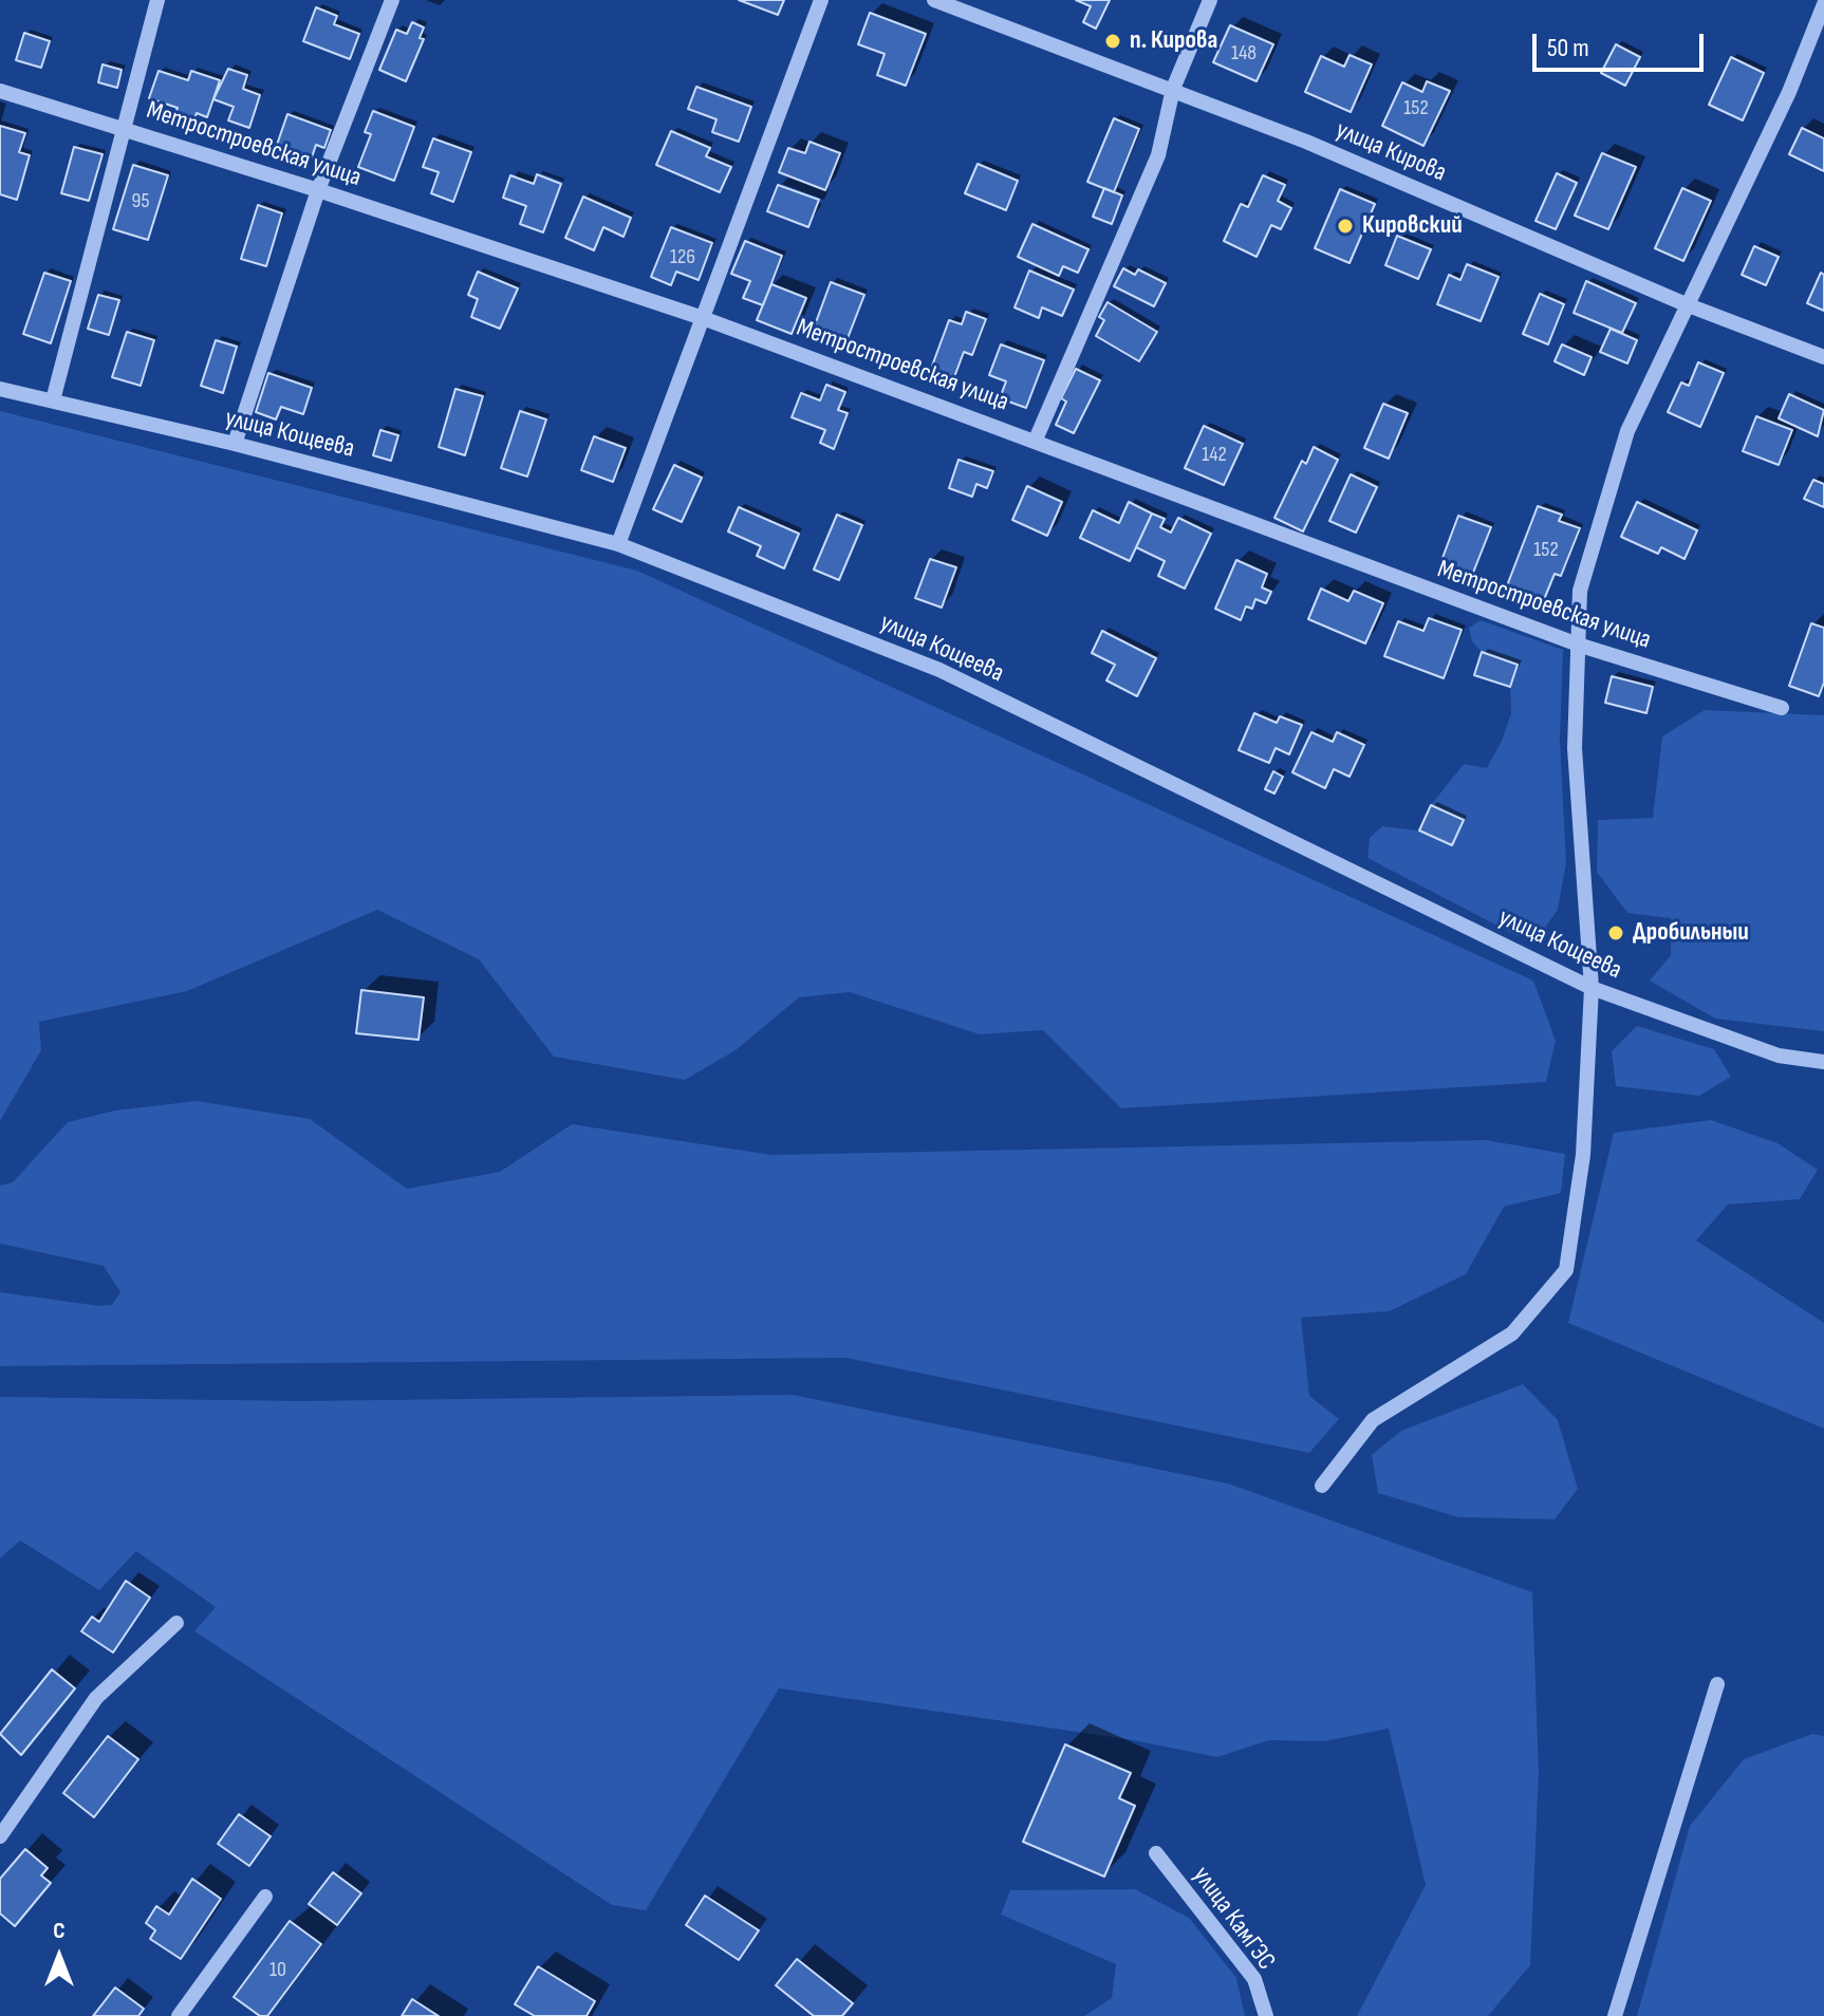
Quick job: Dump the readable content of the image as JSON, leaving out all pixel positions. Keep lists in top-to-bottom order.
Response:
{
  "streets": {
    "street": [
      "Метростроевская улица",
      "улица Кирова",
      "улица Кощеева",
      "улица КамГЭС"
    ]
  },
  "places": ["п. Кирова", "Кировский", "Дробильныи"],
  "house_numbers": [
    "148",
    "152",
    "95",
    "126",
    "142",
    "152",
    "10"
  ],
  "scale_bar": "50 m",
  "north": "top"
}
